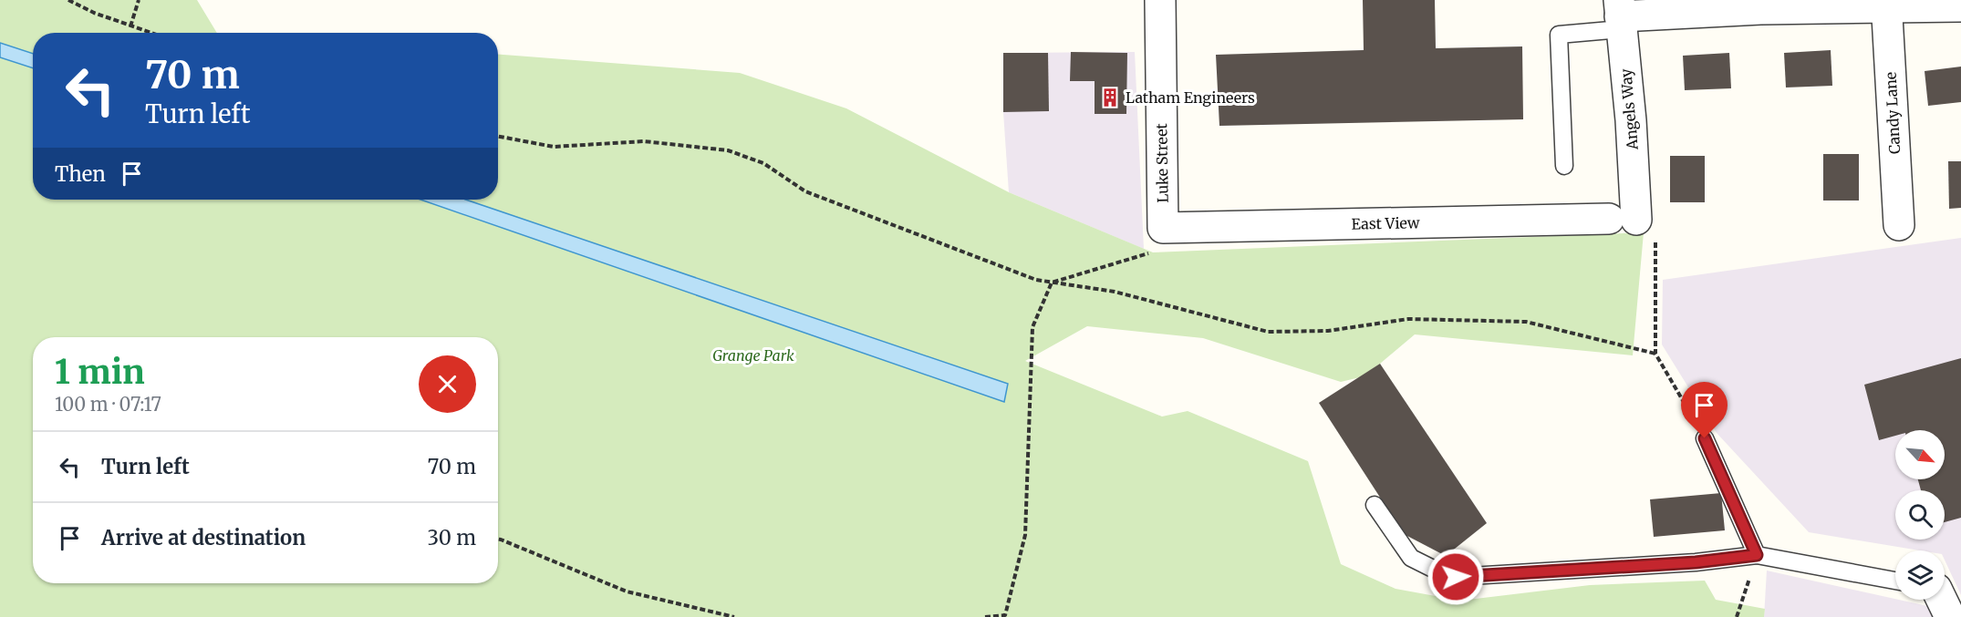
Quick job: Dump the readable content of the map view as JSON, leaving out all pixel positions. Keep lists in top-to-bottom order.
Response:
{
  "streets": {
    "street": [
      "Angels Way",
      "Candy Lane",
      "Luke Street",
      "East View"
    ]
  },
  "crossings": [
    ["Angels Way", "East View"],
    ["Luke Street", "East View"]
  ],
  "parks": ["Grange Park"],
  "places": {
    "building": ["Latham Engineers"]
  },
  "north": "bottom right",
  "page": {
    "turn": ["70 m", "Turn left"],
    "then": "Then",
    "heading": ["1 min", "100 m · 07:17"],
    "list": [
      {
        "name": "Turn left",
        "value": "70 m"
      },
      {
        "name": "Arrive at destination",
        "value": "30 m"
      }
    ]
  }
}
